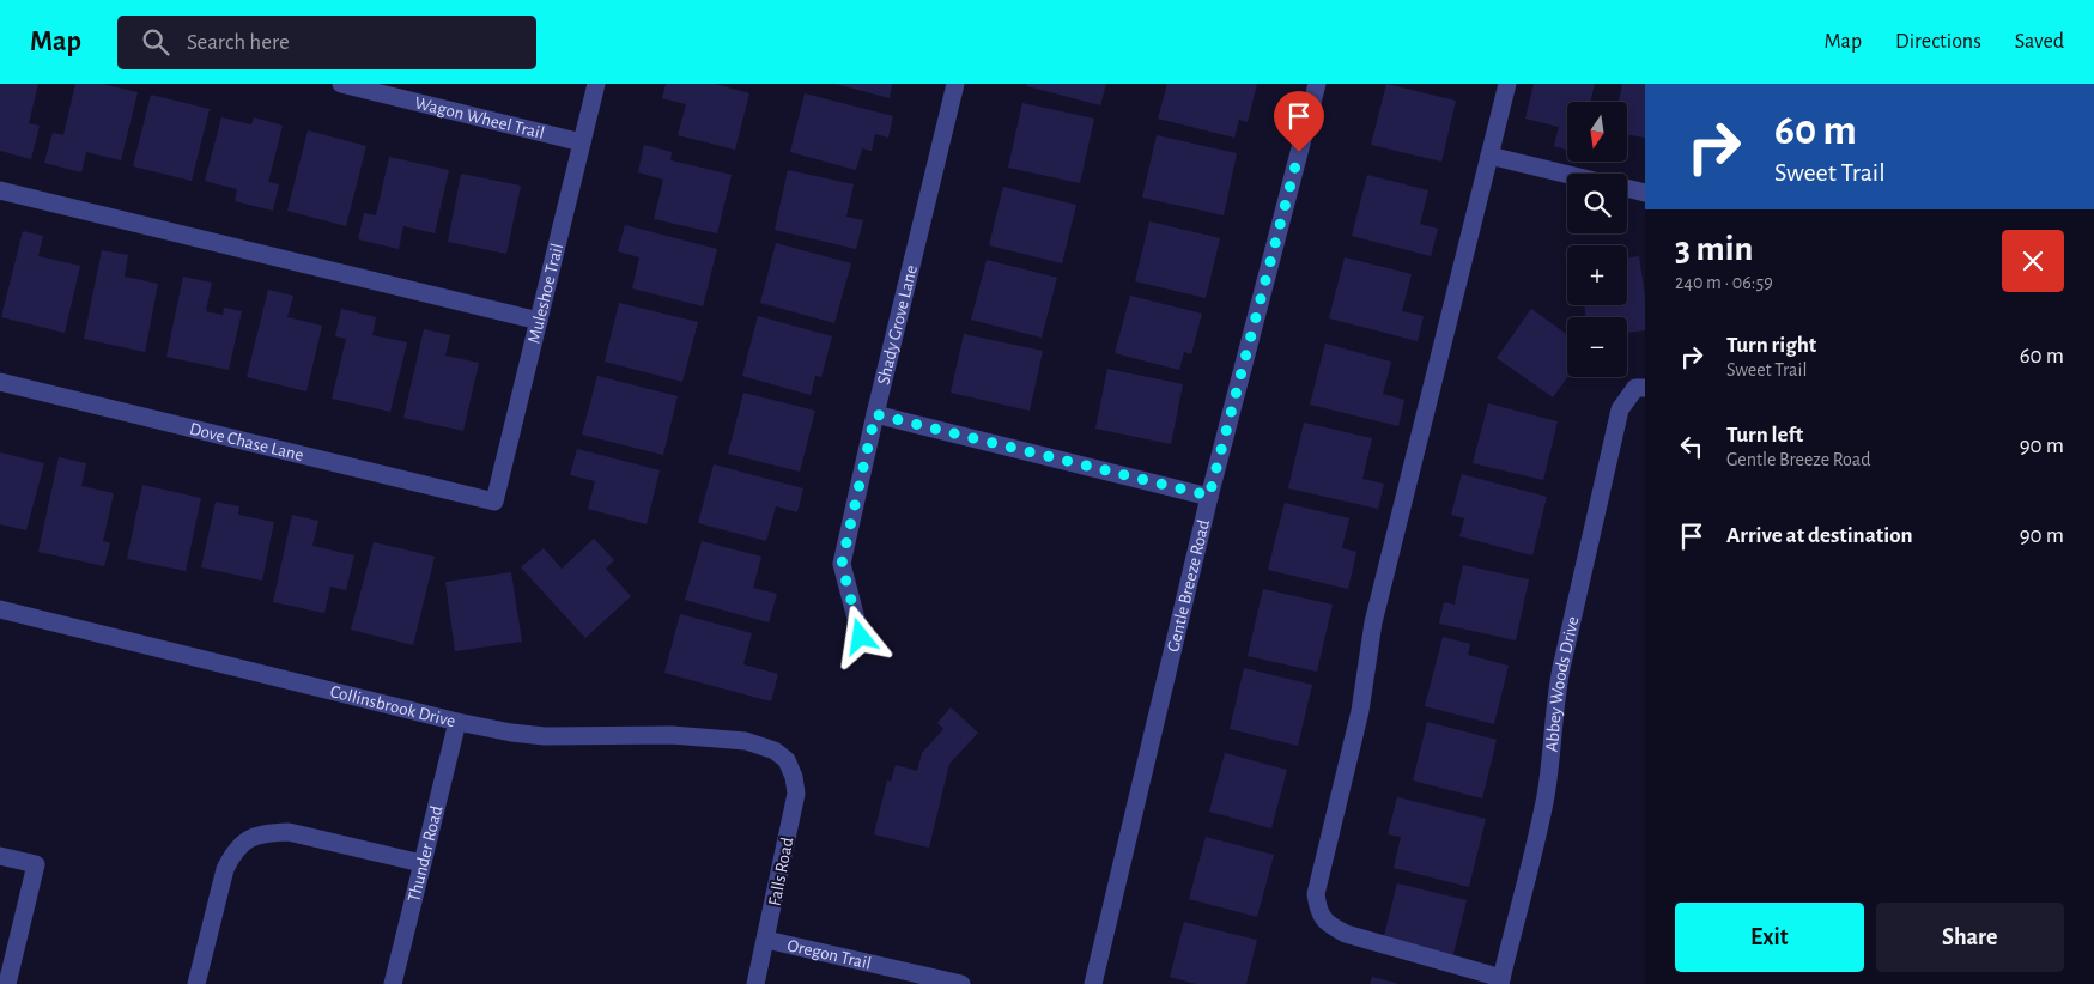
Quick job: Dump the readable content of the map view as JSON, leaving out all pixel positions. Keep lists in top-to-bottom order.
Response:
{
  "streets": {
    "street": [
      "Wagon Wheel Trail",
      "Muleshoe Trail",
      "Shady Grove Lane",
      "Dove Chase Lane",
      "Gentle Breeze Road",
      "Abbey Woods Drive",
      "Collinsbrook Drive",
      "Thunder Road",
      "Falls Road",
      "Oregon Trail"
    ]
  },
  "crossings": [
    ["Wagon Wheel Trail", "Muleshoe Trail"],
    ["Muleshoe Trail", "Dove Chase Lane"],
    ["Collinsbrook Drive", "Thunder Road"],
    ["Collinsbrook Drive", "Falls Road"],
    ["Falls Road", "Oregon Trail"]
  ],
  "north": "bottom",
  "page": {
    "header": "Map",
    "search": "Search here",
    "nav": ["Map", "Directions", "Saved"],
    "turn": ["60 m", "Sweet Trail"],
    "map_buttons": ["+", "−"],
    "heading": ["3 min", "240 m · 06:59"],
    "list": [
      {
        "name": "Turn right",
        "note": "Sweet Trail",
        "value": "60 m"
      },
      {
        "name": "Turn left",
        "note": "Gentle Breeze Road",
        "value": "90 m"
      },
      {
        "name": "Arrive at destination",
        "value": "90 m"
      }
    ],
    "buttons": ["Exit", "Share"]
  }
}
